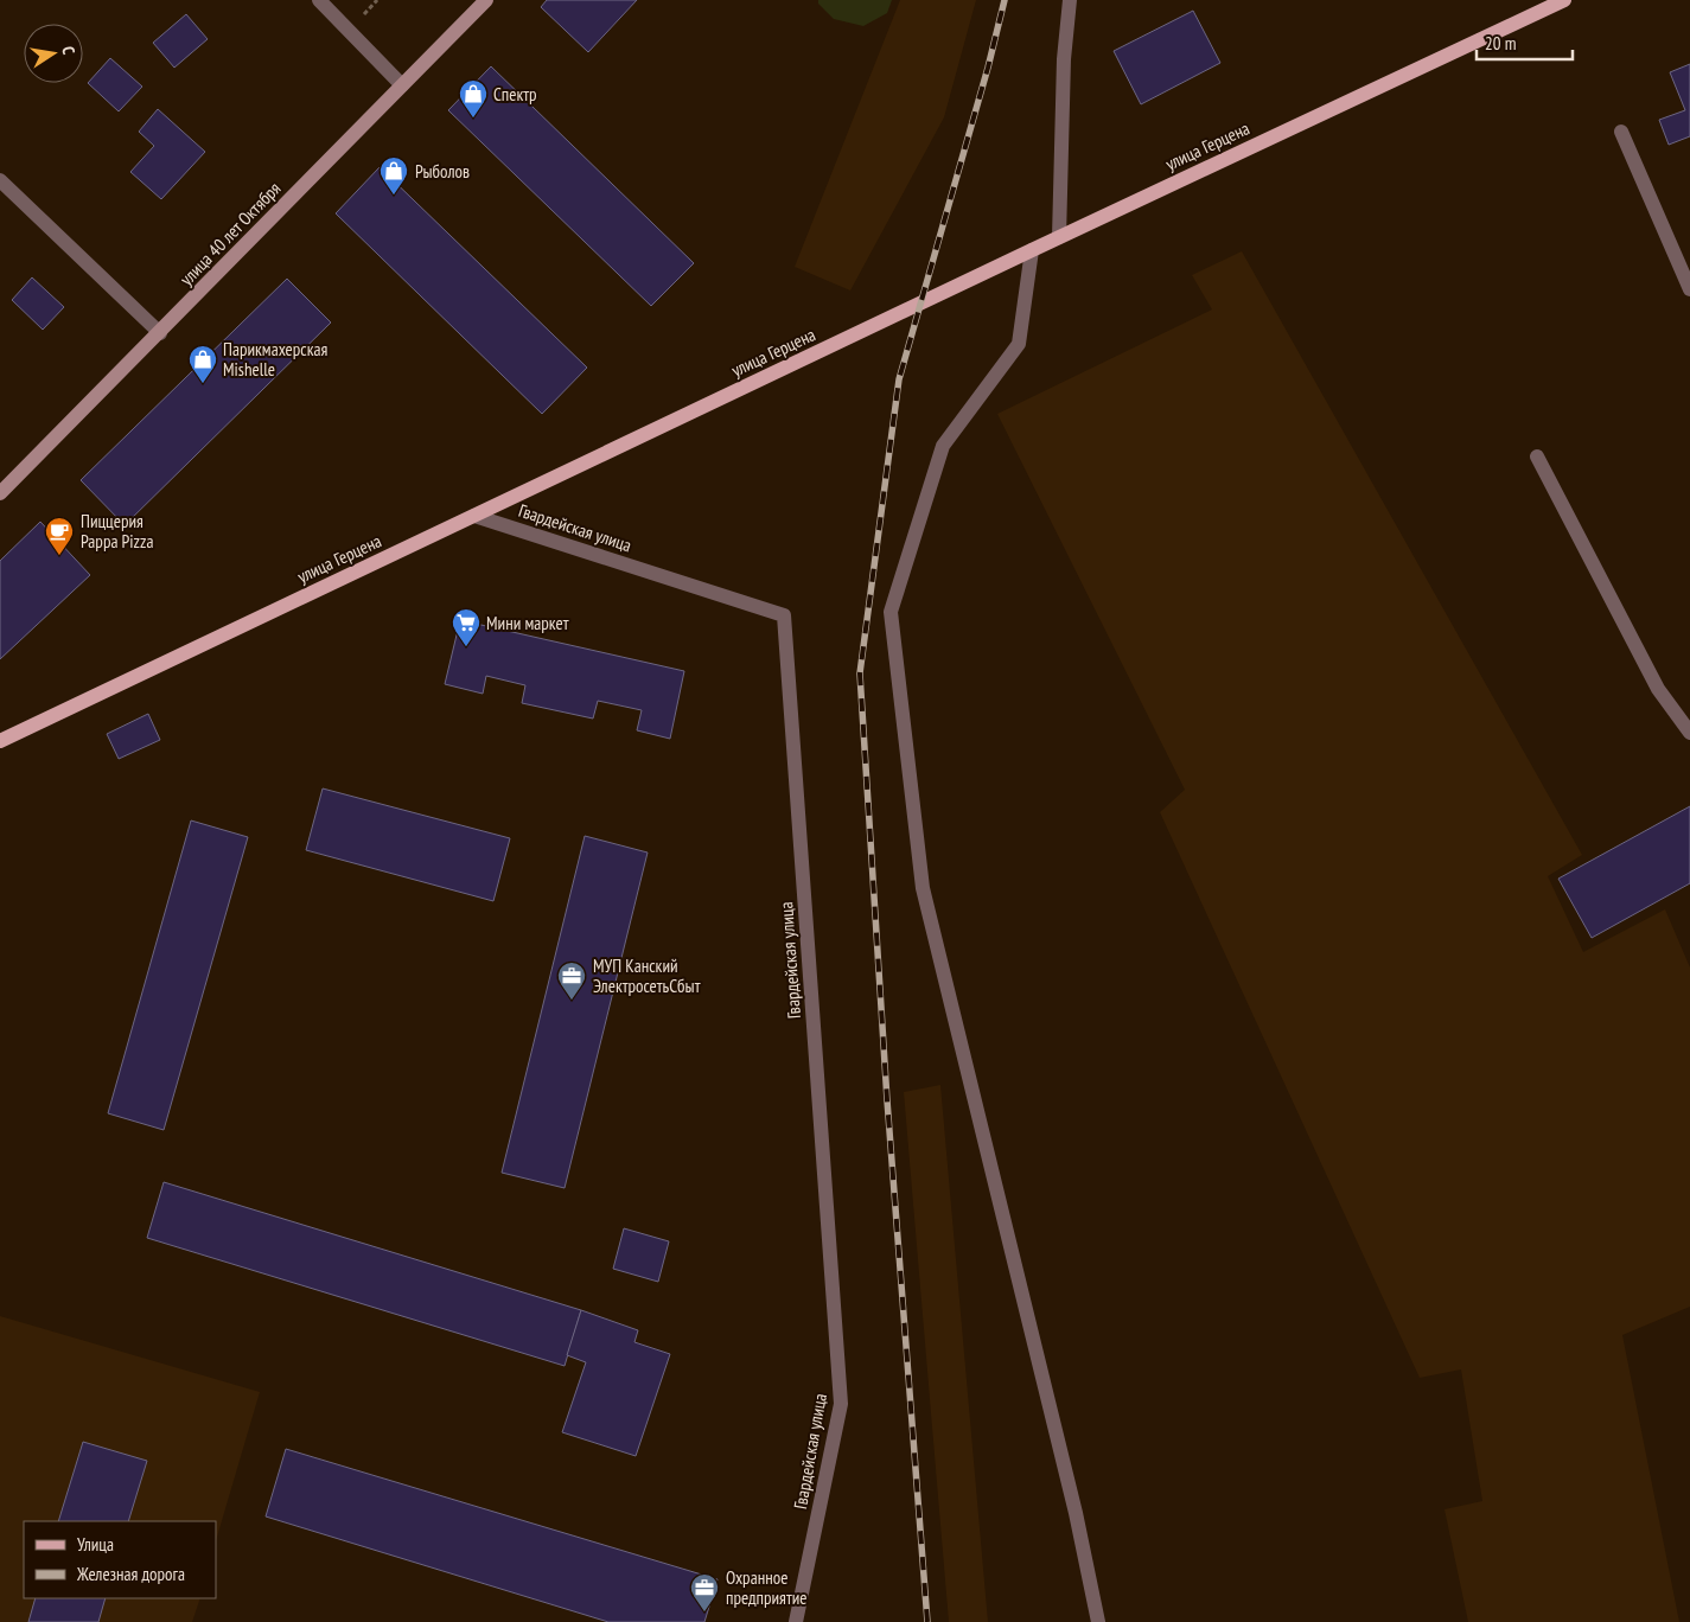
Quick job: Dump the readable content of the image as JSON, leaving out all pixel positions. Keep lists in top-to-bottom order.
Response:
{
  "streets": {
    "main road": ["улица Герцена", "улица 40 лет Октября"],
    "street": ["Гвардейская улица"]
  },
  "crossings": [
    ["улица Герцена", "Гвардейская улица"]
  ],
  "places": {
    "shop": ["Спектр", "Рыболов", "Парикмахерская Mishelle"],
    "cafe": ["Пиццерия Pappa Pizza"],
    "supermarket": ["Мини маркет"],
    "office": ["МУП Канский ЭлектросетьСбыт", "Охранное предприятие"]
  },
  "legend": ["Улица", "Железная дорога"],
  "scale_bar": "20 m",
  "north": "right"
}
